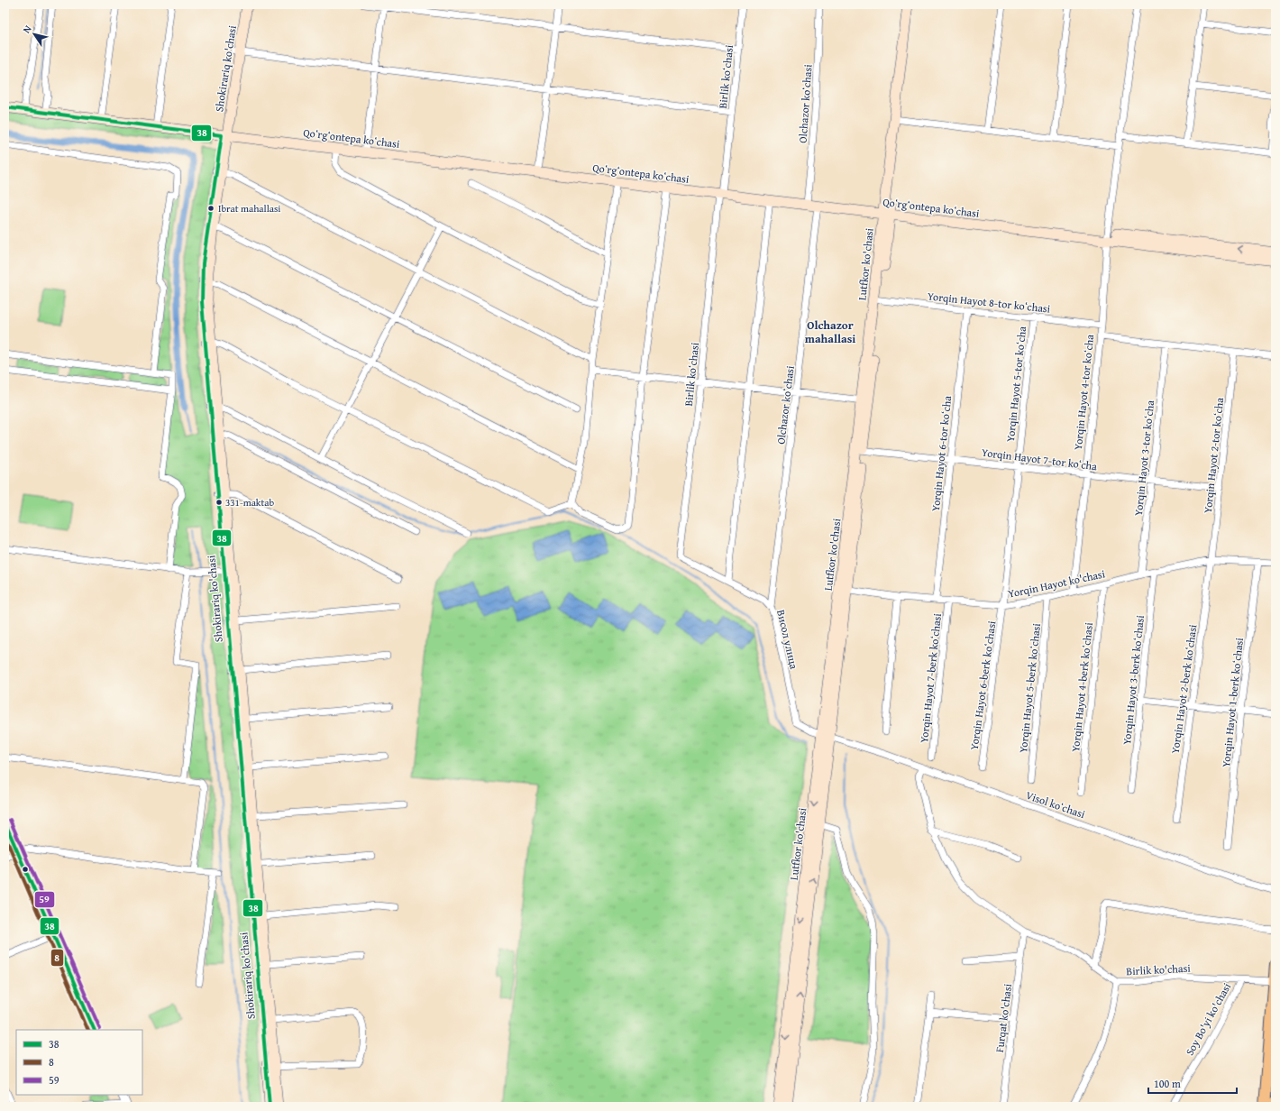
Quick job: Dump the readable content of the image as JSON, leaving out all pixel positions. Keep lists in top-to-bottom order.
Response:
{
  "streets": {
    "main road": ["Shokirariq ko'chasi", "Qoʻrgʻontepa koʻchasi", "Lutfkor ko'chasi"],
    "street": [
      "Birlik koʻchasi",
      "Olchazor koʻchasi",
      "Yorqin Hayot 8-tor koʻchasi",
      "Yorqin Hayot 5-tor koʻcha",
      "Yorqin Hayot 4-tor koʻcha",
      "Yorqin Hayot 6-tor koʻcha",
      "Yorqin Hayot 2-tor koʻcha",
      "Yorqin Hayot 3-tor koʻcha",
      "Yorqin Hayot 7-tor koʻcha",
      "Yorqin Hayot ko'chasi",
      "Висол улица",
      "Yorqin Hayot 7-berk koʻchasi",
      "Yorqin Hayot 3-berk koʻchasi",
      "Yorqin Hayot 6-berk koʻchasi",
      "Yorqin Hayot 4-berk koʻchasi",
      "Yorqin Hayot 5-berk koʻchasi",
      "Yorqin Hayot 2-berk koʻchasi",
      "Yorqin Hayot 1-berk koʻchasi",
      "Visol koʻchasi",
      "Birlik ko'chasi",
      "Furqat ko'chasi",
      "Soy Bo'yi ko'chasi"
    ]
  },
  "crossings": [
    ["Shokirariq ko'chasi", "Qoʻrgʻontepa koʻchasi"],
    ["Birlik koʻchasi", "Qoʻrgʻontepa koʻchasi"],
    ["Birlik koʻchasi", "Висол улица"],
    ["Olchazor koʻchasi", "Qoʻrgʻontepa koʻchasi"],
    ["Olchazor koʻchasi", "Висол улица"],
    ["Qoʻrgʻontepa koʻchasi", "Lutfkor ko'chasi"],
    ["Qoʻrgʻontepa koʻchasi", "Yorqin Hayot 4-tor koʻcha"],
    ["Lutfkor ko'chasi", "Yorqin Hayot 8-tor koʻchasi"],
    ["Lutfkor ko'chasi", "Yorqin Hayot 7-tor koʻcha"],
    ["Lutfkor ko'chasi", "Yorqin Hayot ko'chasi"],
    ["Lutfkor ko'chasi", "Висол улица"],
    ["Lutfkor ko'chasi", "Visol koʻchasi"],
    ["Yorqin Hayot 8-tor koʻchasi", "Yorqin Hayot 5-tor koʻcha"],
    ["Yorqin Hayot 8-tor koʻchasi", "Yorqin Hayot 4-tor koʻcha"],
    ["Yorqin Hayot 8-tor koʻchasi", "Yorqin Hayot 6-tor koʻcha"],
    ["Yorqin Hayot 5-tor koʻcha", "Yorqin Hayot 7-tor koʻcha"],
    ["Yorqin Hayot 5-tor koʻcha", "Yorqin Hayot ko'chasi"],
    ["Yorqin Hayot 5-tor koʻcha", "Yorqin Hayot 6-berk koʻchasi"],
    ["Yorqin Hayot 4-tor koʻcha", "Yorqin Hayot 7-tor koʻcha"],
    ["Yorqin Hayot 4-tor koʻcha", "Yorqin Hayot ko'chasi"],
    ["Yorqin Hayot 6-tor koʻcha", "Yorqin Hayot 7-tor koʻcha"],
    ["Yorqin Hayot 6-tor koʻcha", "Yorqin Hayot ko'chasi"],
    ["Yorqin Hayot 2-tor koʻcha", "Yorqin Hayot 7-tor koʻcha"],
    ["Yorqin Hayot 2-tor koʻcha", "Yorqin Hayot ko'chasi"],
    ["Yorqin Hayot 2-tor koʻcha", "Yorqin Hayot 2-berk koʻchasi"],
    ["Yorqin Hayot 3-tor koʻcha", "Yorqin Hayot 7-tor koʻcha"],
    ["Yorqin Hayot 3-tor koʻcha", "Yorqin Hayot ko'chasi"],
    ["Yorqin Hayot ko'chasi", "Yorqin Hayot 7-berk koʻchasi"],
    ["Yorqin Hayot ko'chasi", "Yorqin Hayot 3-berk koʻchasi"],
    ["Yorqin Hayot ko'chasi", "Yorqin Hayot 6-berk koʻchasi"],
    ["Yorqin Hayot ko'chasi", "Yorqin Hayot 4-berk koʻchasi"],
    ["Yorqin Hayot ko'chasi", "Yorqin Hayot 5-berk koʻchasi"],
    ["Yorqin Hayot ko'chasi", "Yorqin Hayot 2-berk koʻchasi"],
    ["Yorqin Hayot ko'chasi", "Yorqin Hayot 1-berk koʻchasi"],
    ["Висол улица", "Visol koʻchasi"],
    ["Visol koʻchasi", "Birlik ko'chasi"],
    ["Birlik ko'chasi", "Furqat ko'chasi"],
    ["Birlik ko'chasi", "Soy Bo'yi ko'chasi"]
  ],
  "districts": ["Olchazor mahallasi"],
  "places": ["Ibrat mahallasi", "331-maktab"],
  "lines": ["transit line 38", "transit line 59", "transit line 8"],
  "legend": ["38", "8", "59"],
  "scale_bar": "100 m",
  "north": "top left"
}
